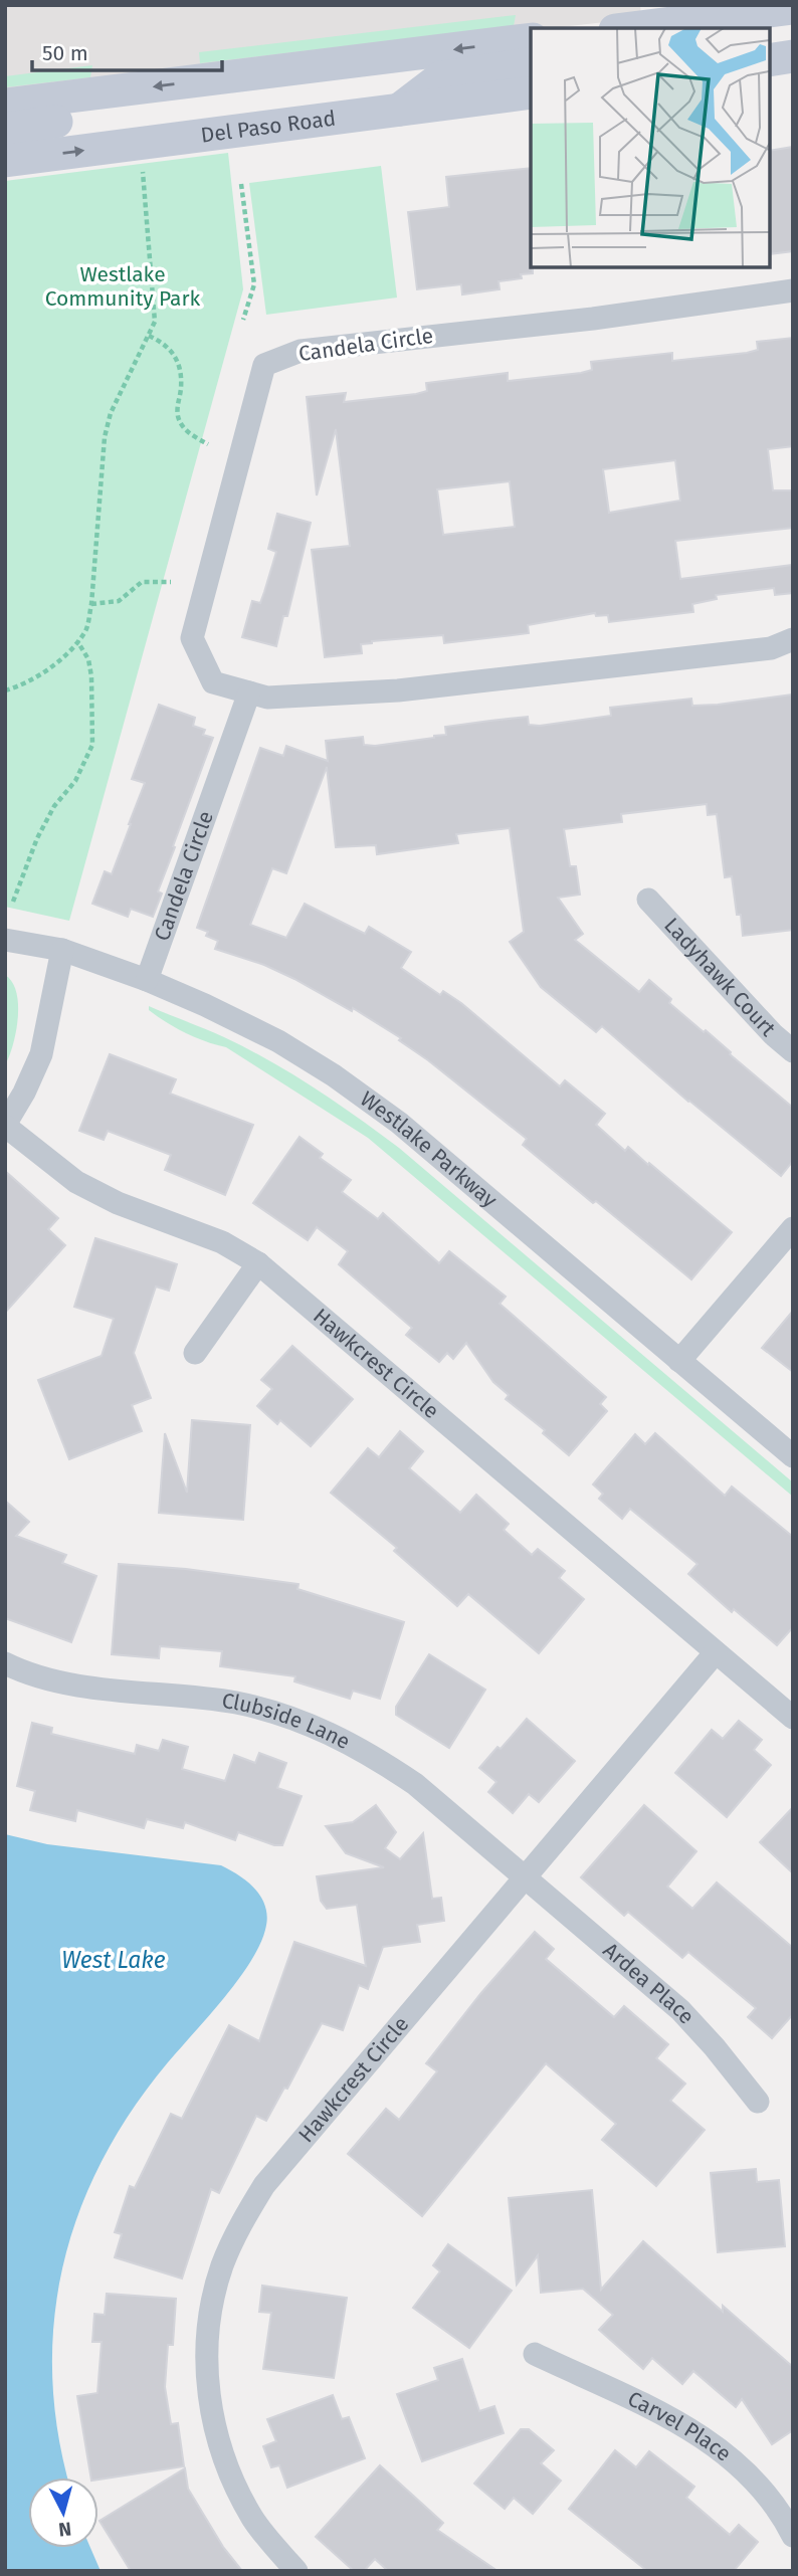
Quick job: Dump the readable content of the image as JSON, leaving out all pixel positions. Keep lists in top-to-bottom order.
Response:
{
  "streets": {
    "street": [
      "Del Paso Road",
      "Candela Circle",
      "Ladyhawk Court",
      "Westlake Parkway",
      "Hawkcrest Circle",
      "Clubside Lane",
      "Ardea Place",
      "Carvel Place"
    ]
  },
  "crossings": [
    ["Candela Circle", "Westlake Parkway"],
    ["Hawkcrest Circle", "Clubside Lane"],
    ["Hawkcrest Circle", "Ardea Place"],
    ["Clubside Lane", "Ardea Place"]
  ],
  "water": ["West Lake"],
  "parks": ["Westlake Community Park"],
  "scale_bar": "50 m",
  "north": "bottom"
}
